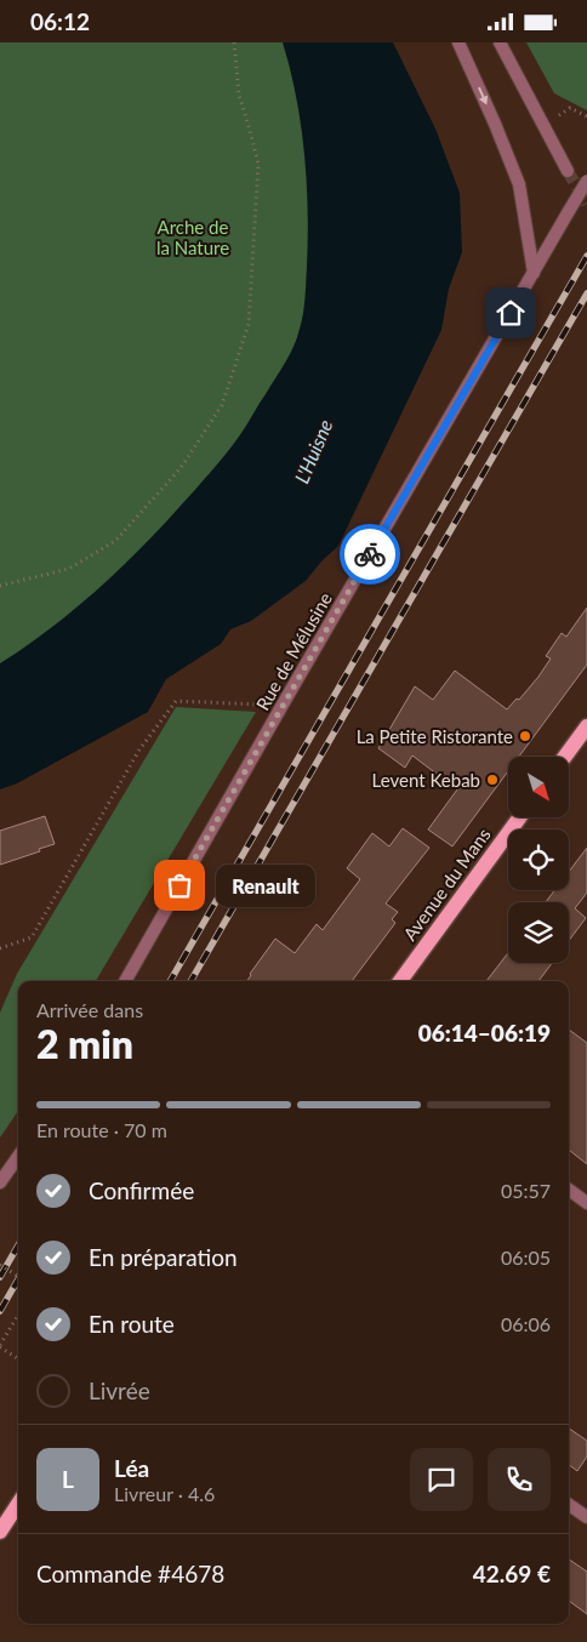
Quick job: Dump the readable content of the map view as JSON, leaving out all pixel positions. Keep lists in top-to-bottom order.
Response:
{
  "streets": {
    "main road": ["Avenue du Mans"],
    "street": ["Rue de Mélusine"]
  },
  "water": ["L'Huisne"],
  "parks": ["Arche de la Nature"],
  "places": ["La Petite Ristorante", "Levent Kebab", "Renault"],
  "north": "bottom right",
  "page": {
    "status": "06:12",
    "bubble": "Renault",
    "heading": ["2 min", "Arrivée dans", "06:14–06:19"],
    "panel": [
      "Léa",
      "Livreur · 4.6",
      "Commande #4678",
      "42.69 €"
    ],
    "bar": "En route · 70 m",
    "list": [
      ["Confirmée", "05:57"],
      ["En préparation", "06:05"],
      ["En route", "06:06"],
      "Livrée"
    ],
    "round": "L"
  }
}
